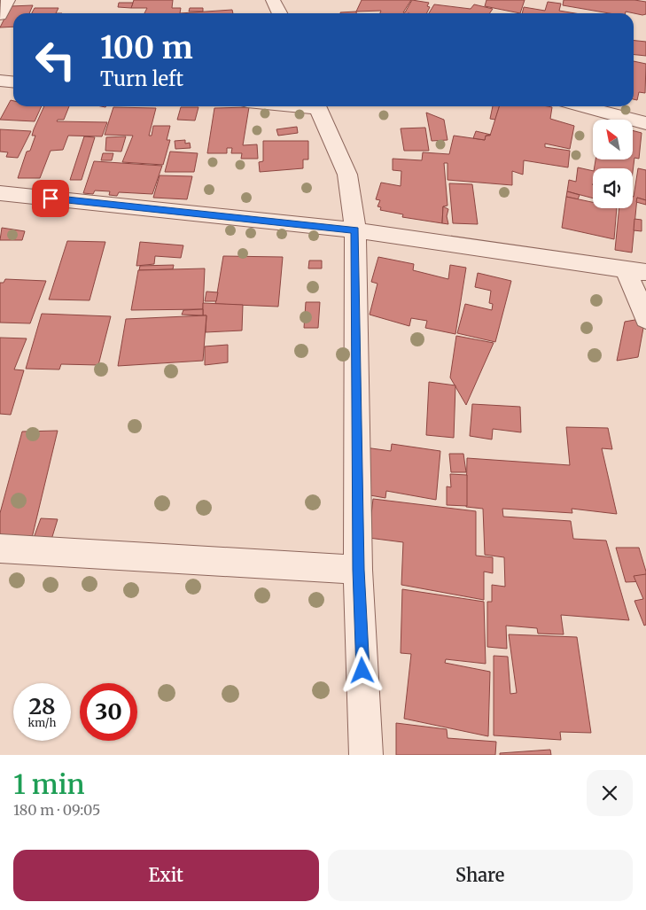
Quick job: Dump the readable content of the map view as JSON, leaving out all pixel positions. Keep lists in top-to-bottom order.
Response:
{
  "north": "top left",
  "page": {
    "turn": ["100 m", "Turn left"],
    "speed": "28 km/h",
    "limit": "30",
    "heading": ["1 min", "180 m · 09:05"],
    "buttons": ["Exit", "Share"]
  }
}
